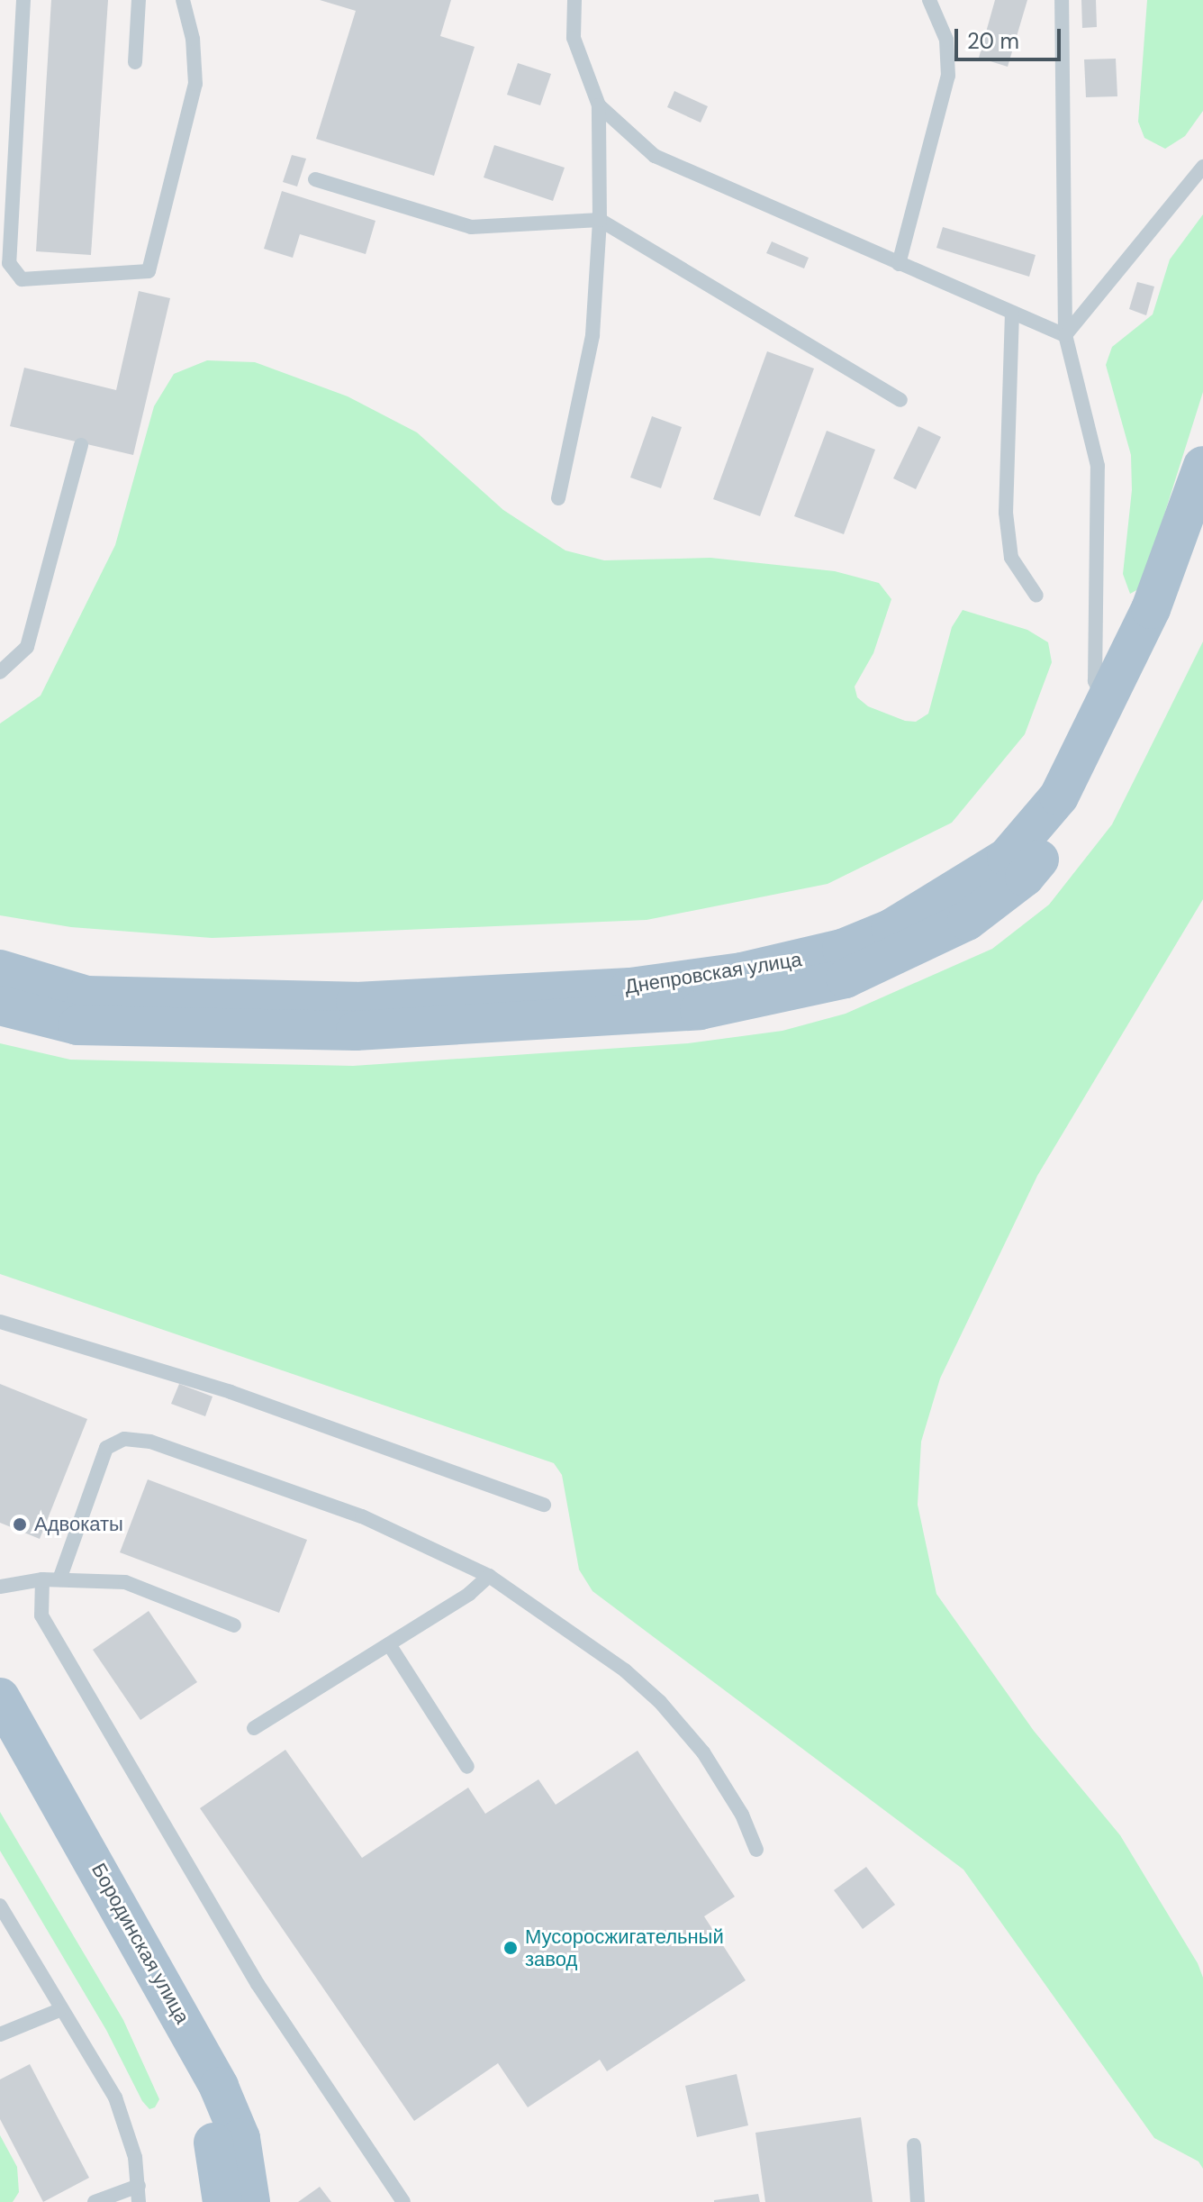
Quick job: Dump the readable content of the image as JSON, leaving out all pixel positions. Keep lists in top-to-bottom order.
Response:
{
  "streets": {
    "main road": ["Днепровская улица", "Бородинская улица"]
  },
  "places": ["Адвокаты", "Мусоросжигательный завод"],
  "scale_bar": "20 m"
}
